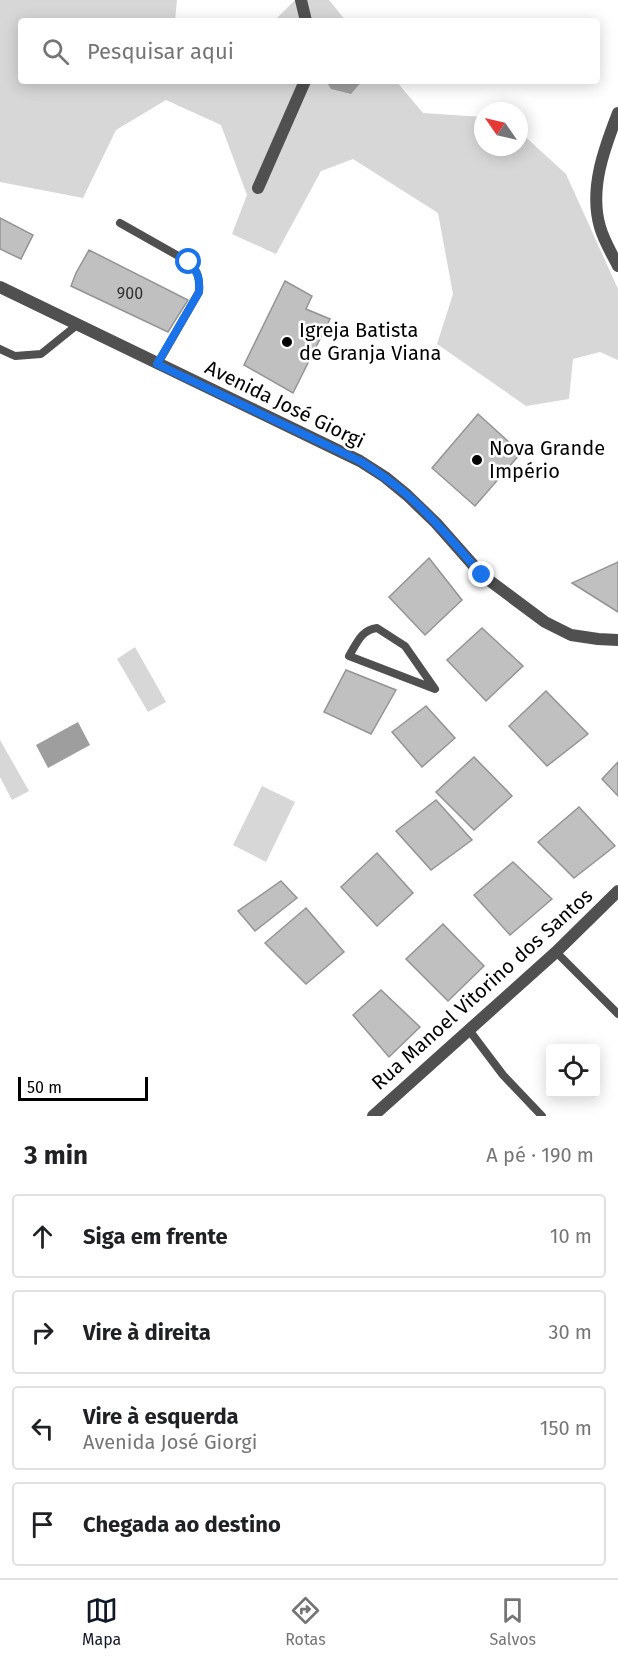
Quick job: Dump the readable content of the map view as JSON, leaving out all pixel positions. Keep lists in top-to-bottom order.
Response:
{
  "streets": {
    "street": ["Avenida José Giorgi", "Rua Manoel Vitorino dos Santos"]
  },
  "places": ["Igreja Batista de Granja Viana", "Nova Grande Império"],
  "house_numbers": ["900"],
  "scale_bar": "50 m",
  "north": "top left",
  "page": {
    "search": "Pesquisar aqui",
    "scale": "50 m",
    "heading": ["3 min", "A pé · 190 m"],
    "list": [
      ["Siga em frente", "10 m"],
      ["Vire à direita", "30 m"],
      ["Vire à esquerda", "Avenida José Giorgi", "150 m"],
      "Chegada ao destino"
    ],
    "nav": ["Mapa", "Rotas", "Salvos"]
  }
}
